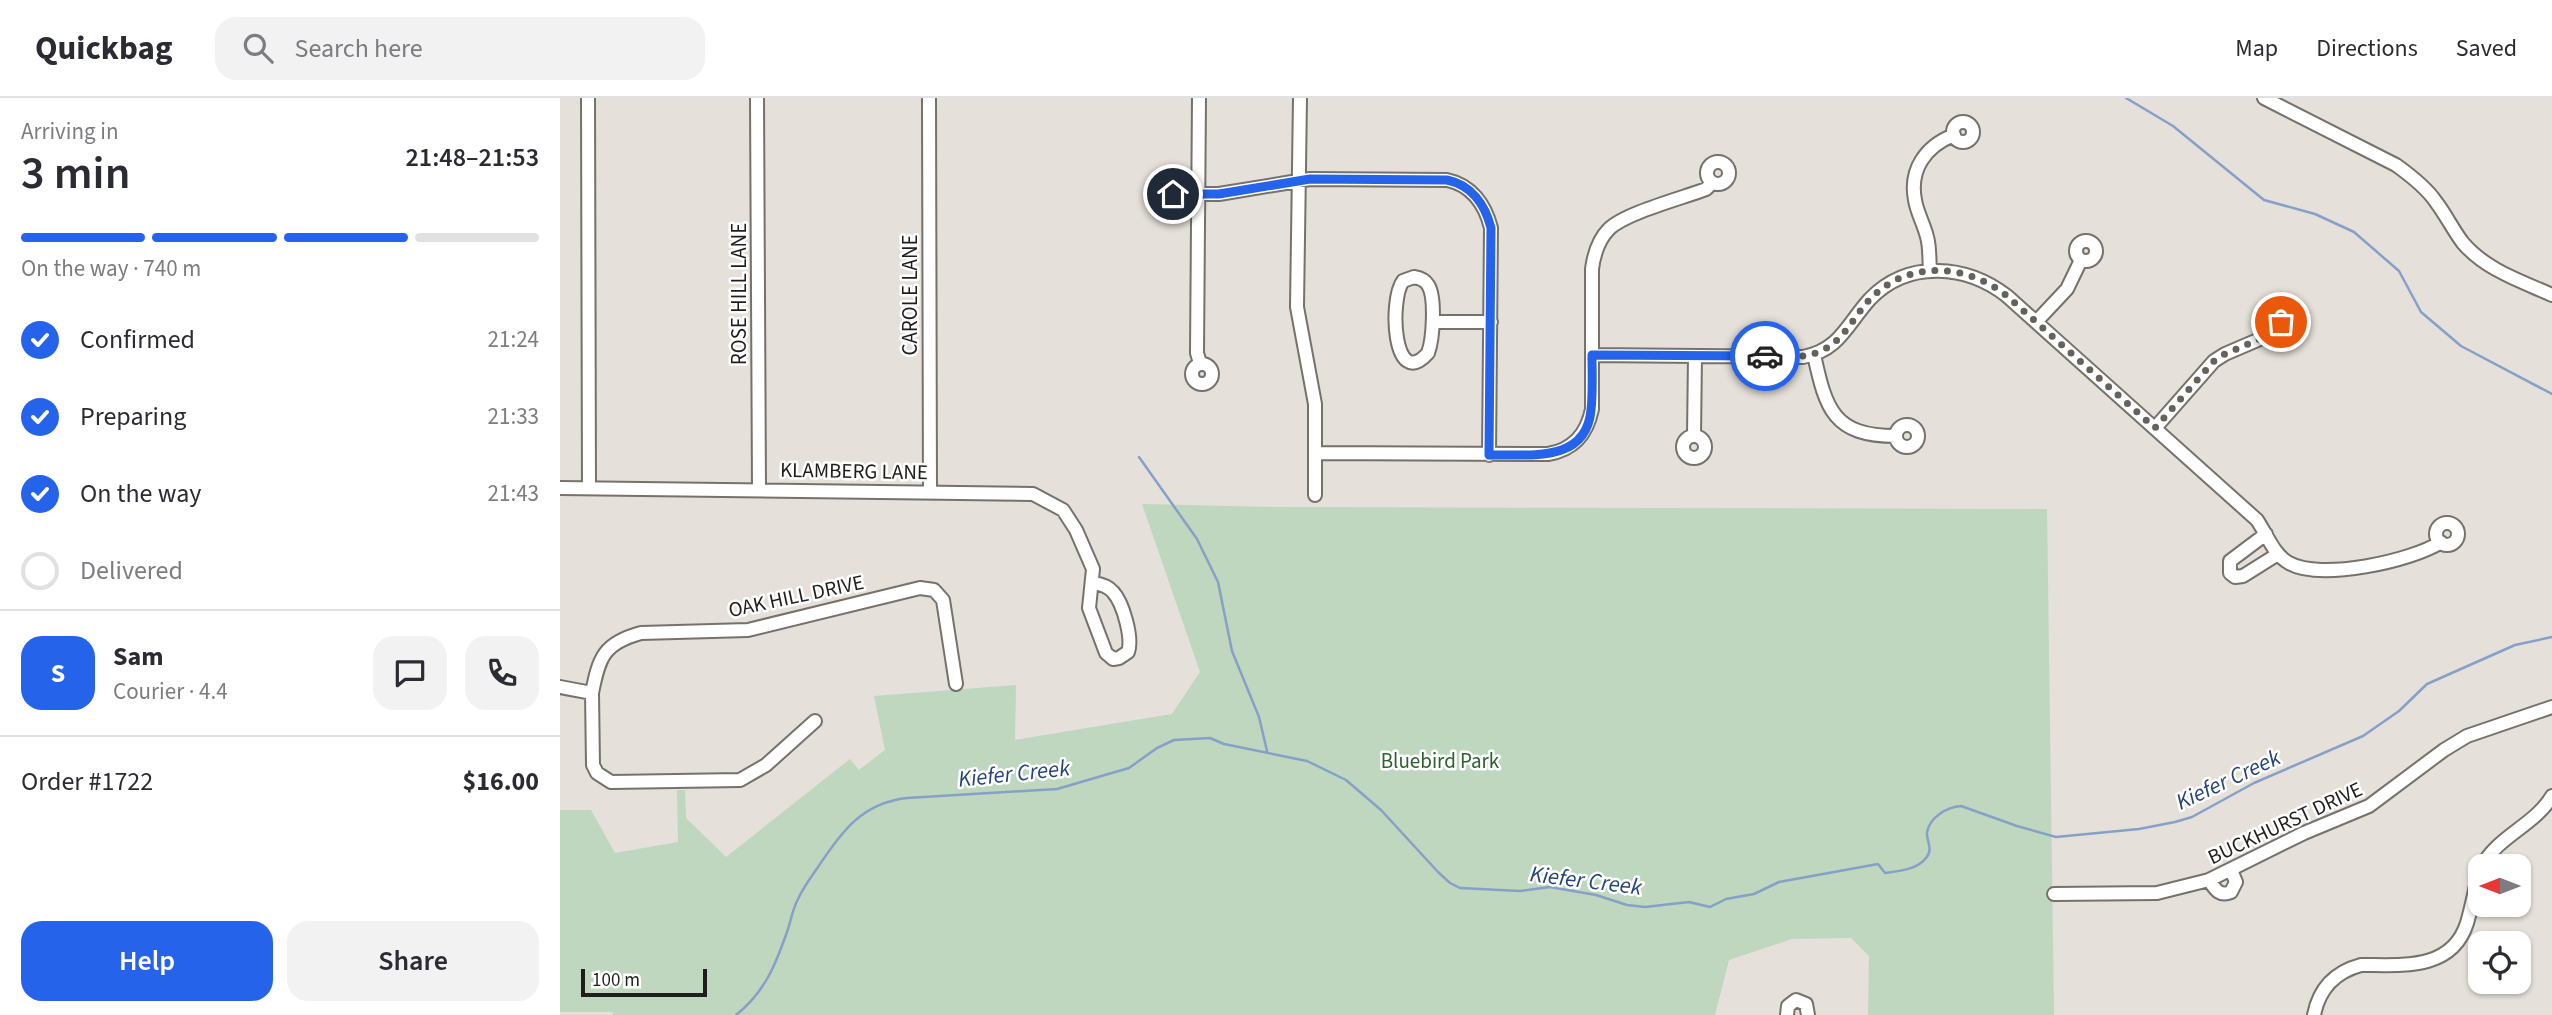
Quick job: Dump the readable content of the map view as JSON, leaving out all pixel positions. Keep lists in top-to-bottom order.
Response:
{
  "streets": {
    "street": [
      "ROSE HILL LANE",
      "CAROLE LANE",
      "KLAMBERG LANE",
      "OAK HILL DRIVE",
      "BUCKHURST DRIVE"
    ]
  },
  "crossings": [
    ["ROSE HILL LANE", "KLAMBERG LANE"],
    ["CAROLE LANE", "KLAMBERG LANE"]
  ],
  "water": ["Kiefer Creek"],
  "parks": ["Bluebird Park"],
  "scale_bar": "100 m",
  "north": "left",
  "page": {
    "header": "Quickbag",
    "search": "Search here",
    "nav": ["Map", "Directions", "Saved"],
    "heading": ["3 min", "Arriving in", "21:48–21:53"],
    "panel": [
      "Sam",
      "Courier · 4.4",
      "Order #1722",
      "$16.00"
    ],
    "bar": "On the way · 740 m",
    "list": [
      ["Confirmed", "21:24"],
      ["Preparing", "21:33"],
      ["On the way", "21:43"],
      "Delivered"
    ],
    "round": "S",
    "buttons": ["Help", "Share"],
    "scale": "100 m"
  }
}
